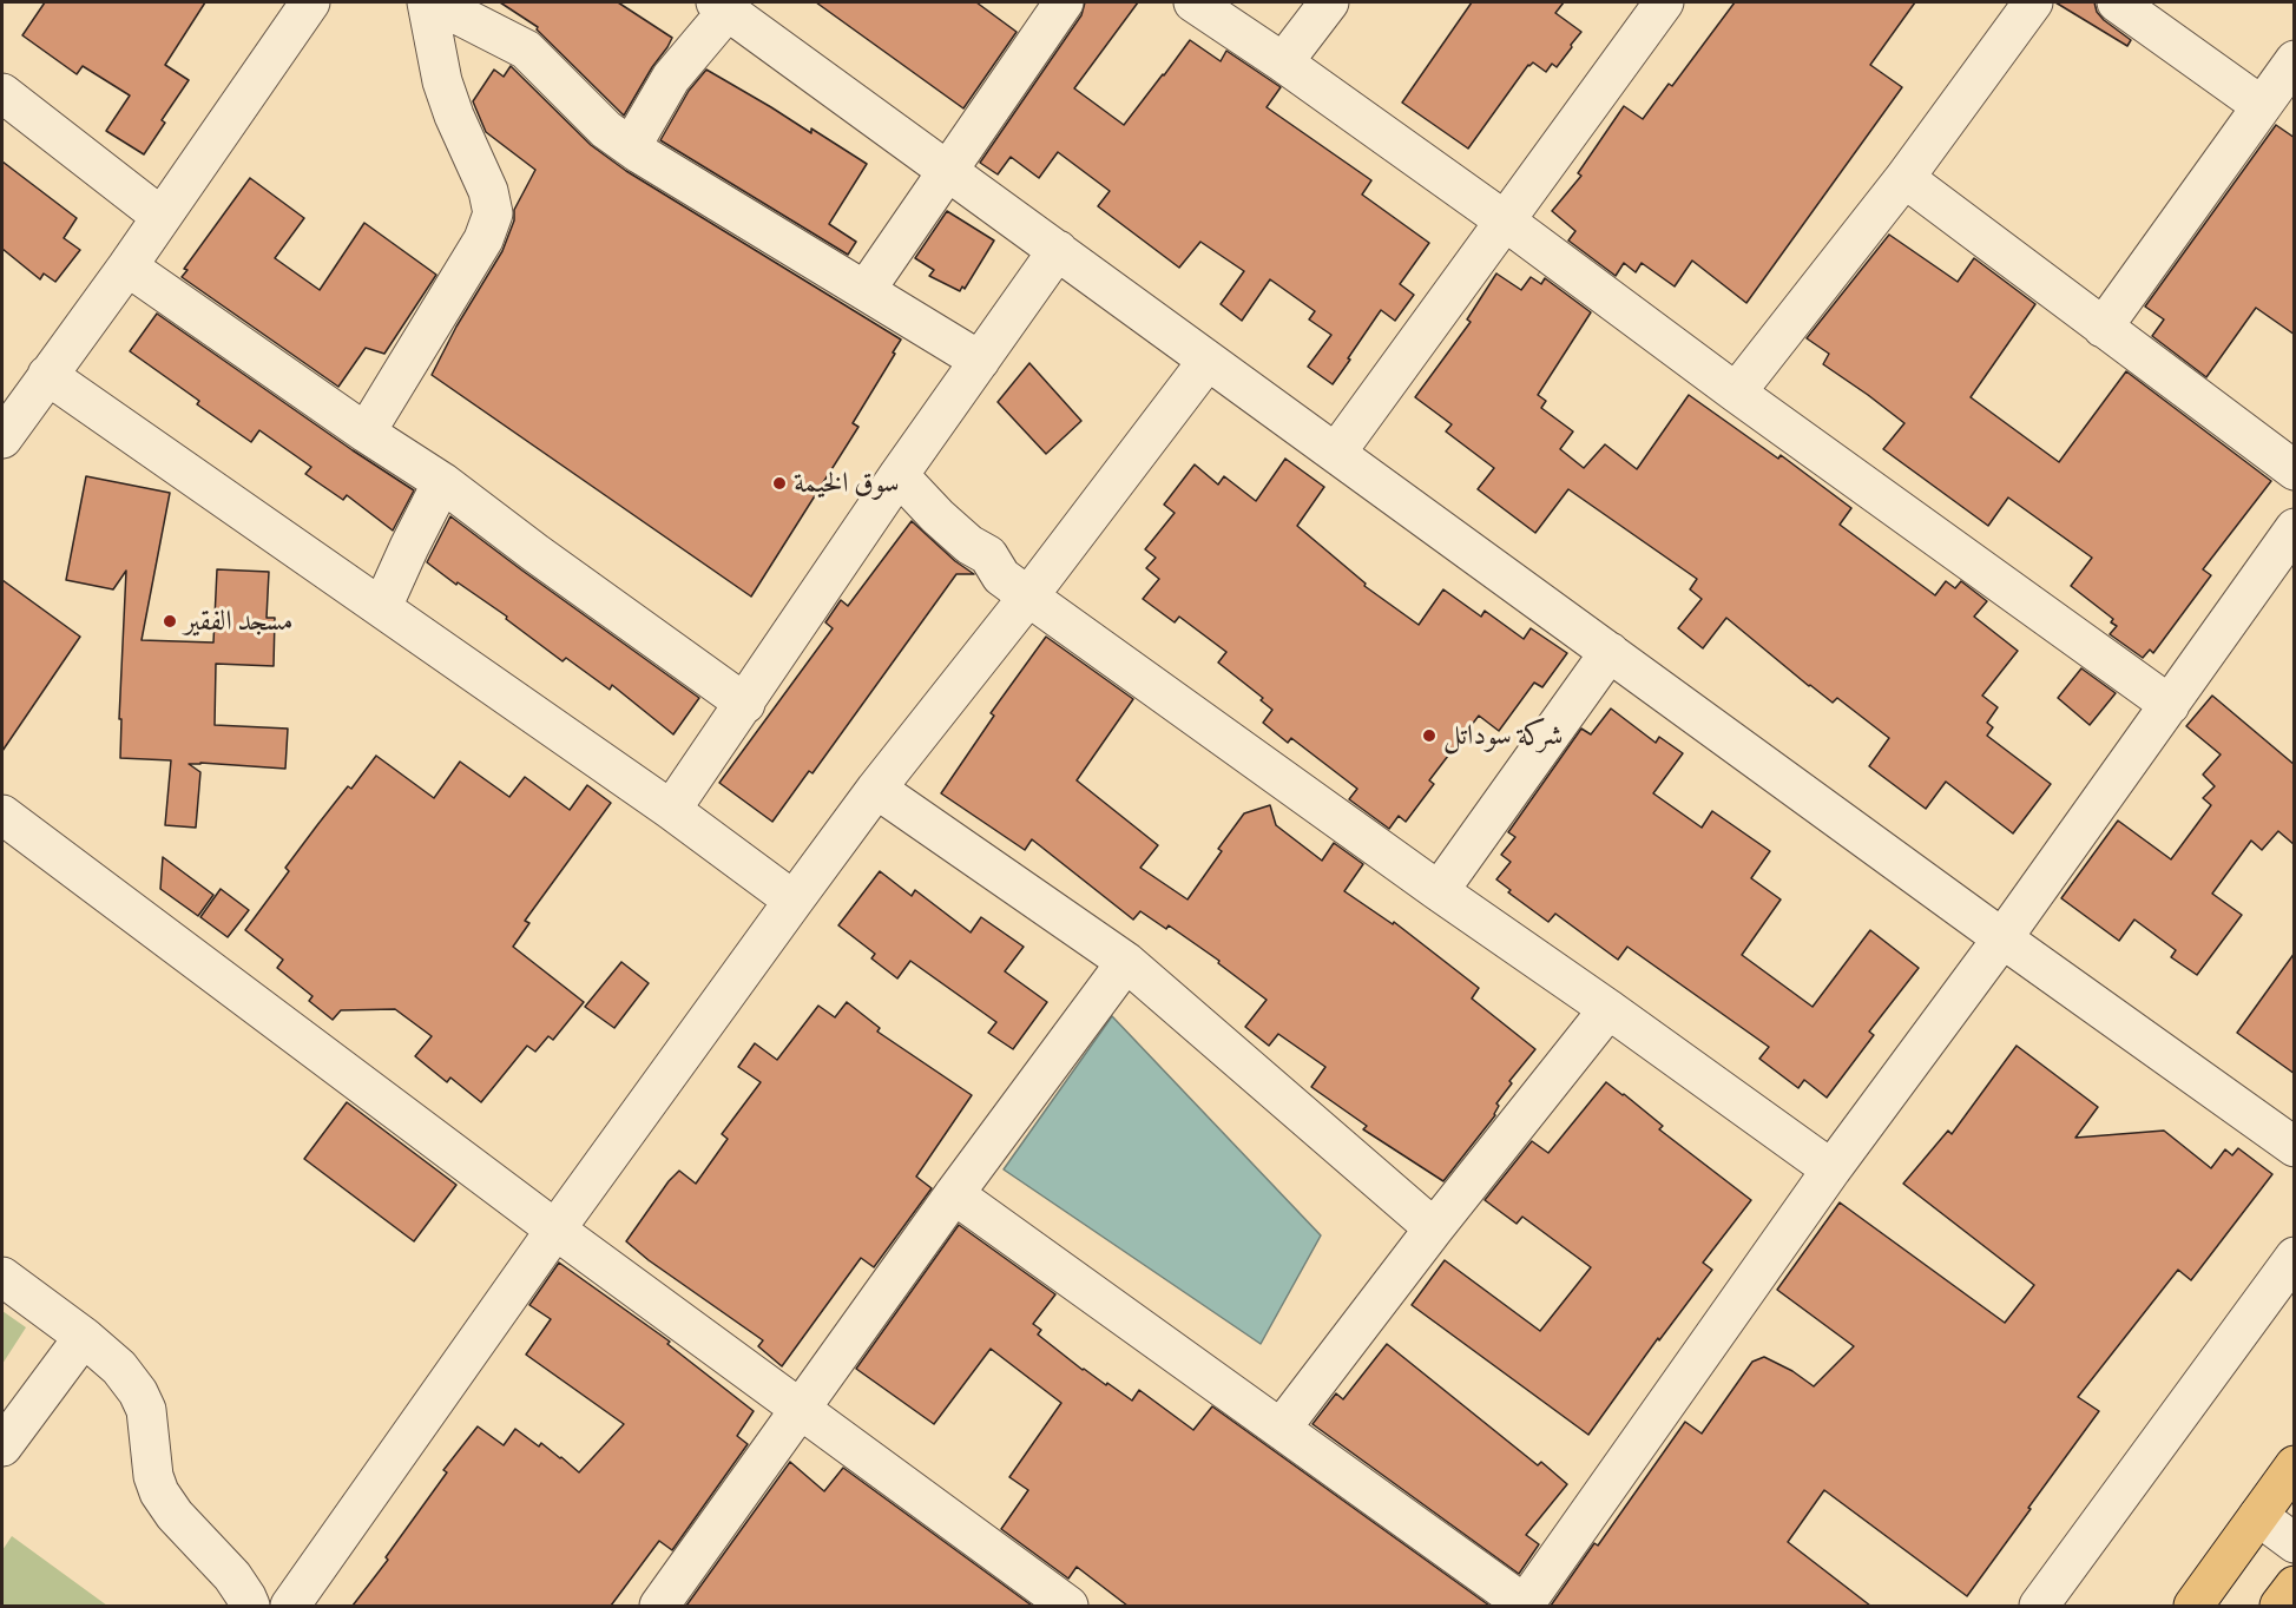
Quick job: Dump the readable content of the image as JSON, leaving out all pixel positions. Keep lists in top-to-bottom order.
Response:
{
  "places": ["سوق الخيمة", "مسجد الفقير", "شركة سوداتل"]
}
